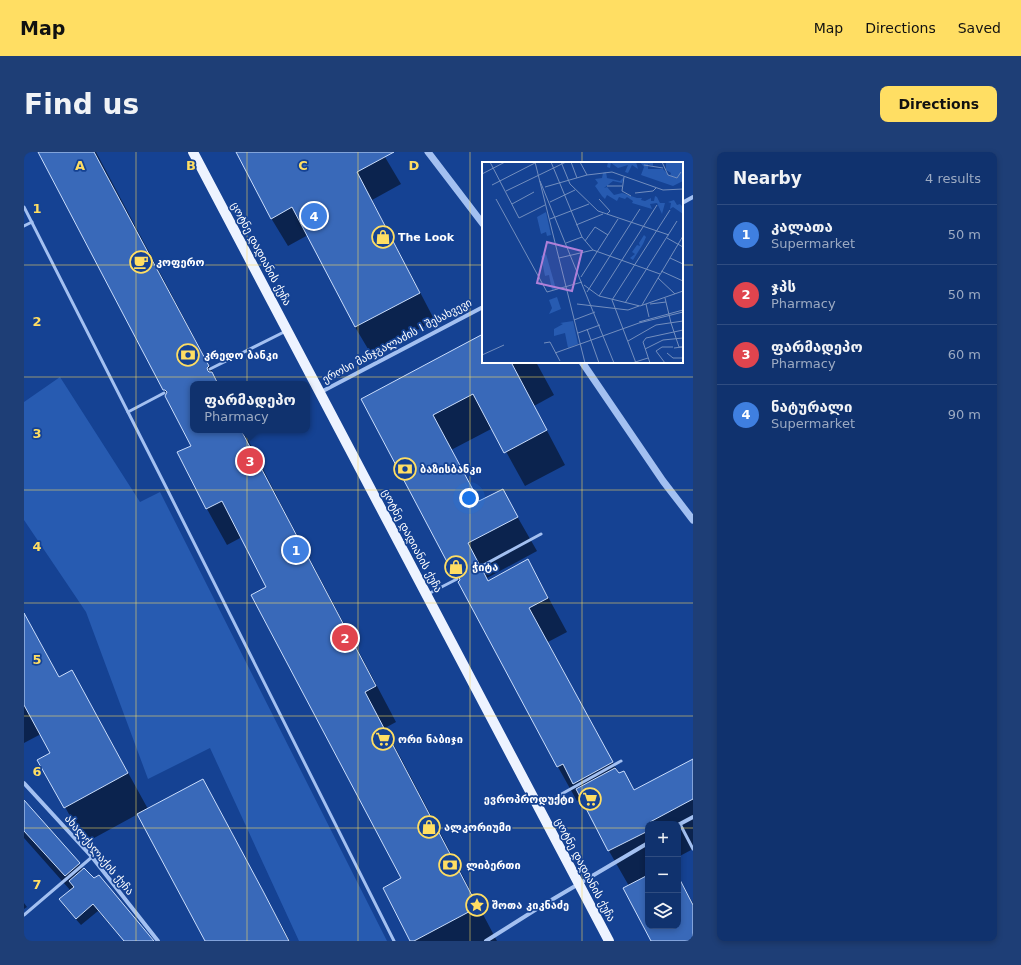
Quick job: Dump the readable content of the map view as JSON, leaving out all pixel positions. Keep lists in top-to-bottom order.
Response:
{
  "streets": {
    "main road": ["ცოტნე დადიანის ქუჩა"],
    "street": ["ეროსი მანჯგალაძის I შესახვევი", "ახალქალაქის ქუჩა"]
  },
  "crossings": [
    ["ცოტნე დადიანის ქუჩა", "ეროსი მანჯგალაძის I შესახვევი"]
  ],
  "places": {
    "shop": ["The Look", "ჭიტა", "ალკორიუმი"],
    "cafe": ["კოფერო"],
    "bank": ["კრედო ბანკი", "ბაზისბანკი", "ლიბერთი"],
    "supermarket": ["ორი ნაბიჯი", "ევროპროდუქტი"],
    "place": ["შოთა კიკნაძე"]
  },
  "page": {
    "header": "Map",
    "nav": ["Map", "Directions", "Saved"],
    "buttons": "Directions",
    "title": "Find us",
    "heading": ["Nearby", "4 results"],
    "pins": [
      "4",
      "3",
      "1",
      "2"
    ],
    "list": [
      {
        "mark": "1",
        "name": "კალათა",
        "note": "Supermarket",
        "value": "50 m"
      },
      {
        "mark": "2",
        "name": "ჯპს",
        "note": "Pharmacy",
        "value": "50 m"
      },
      {
        "mark": "3",
        "name": "ფარმადეპო",
        "note": "Pharmacy",
        "value": "60 m"
      },
      {
        "mark": "4",
        "name": "ნატურალი",
        "note": "Supermarket",
        "value": "90 m"
      }
    ],
    "popup": ["ფარმადეპო", "Pharmacy"],
    "map_buttons": ["+", "−"]
  },
  "grid": {
    "columns": [
      "A",
      "B",
      "C",
      "D"
    ],
    "rows": [
      "1",
      "2",
      "3",
      "4",
      "5",
      "6",
      "7"
    ]
  }
}
